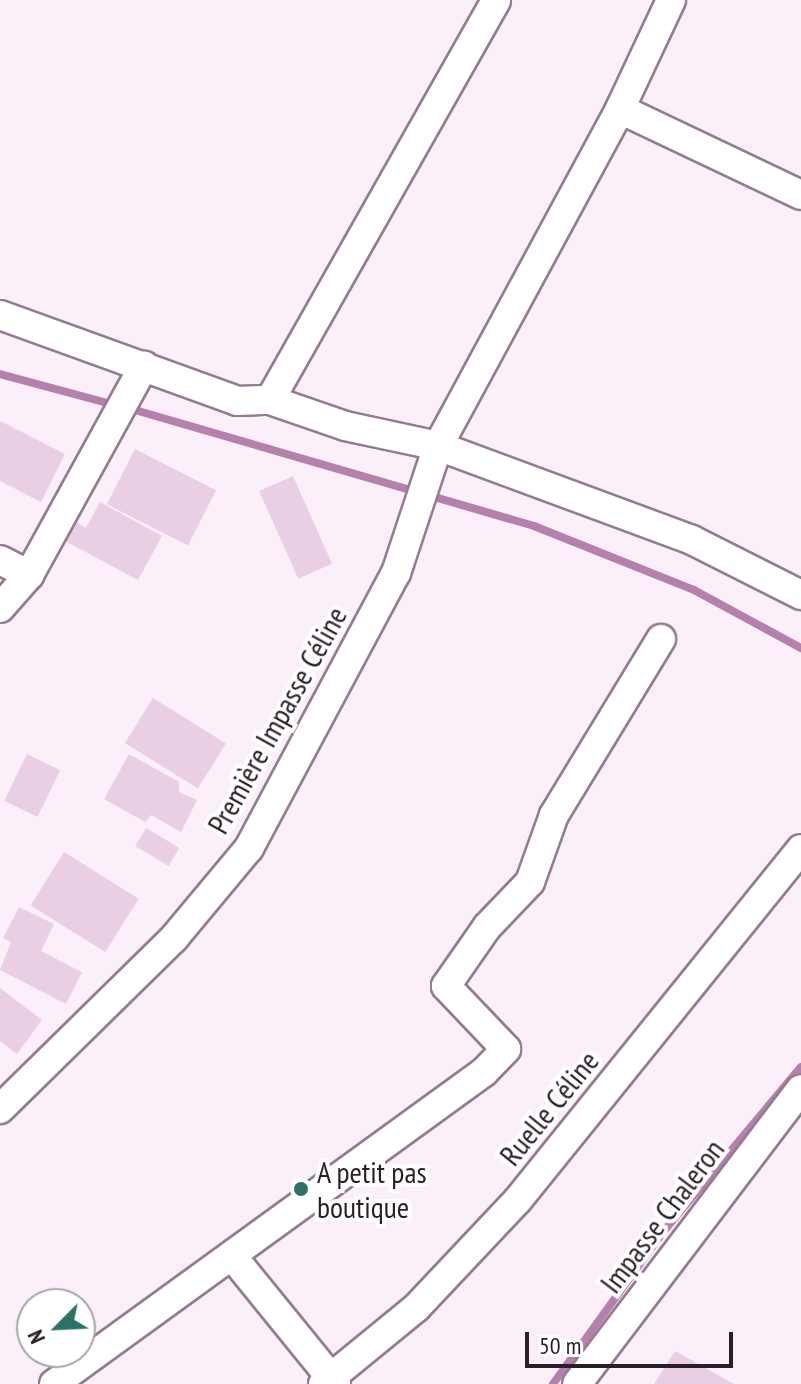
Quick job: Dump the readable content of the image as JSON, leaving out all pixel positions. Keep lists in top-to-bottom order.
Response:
{
  "streets": {
    "street": ["Première Impasse Céline", "Ruelle Céline", "Impasse Chaleron"]
  },
  "places": ["A petit pas boutique"],
  "scale_bar": "50 m",
  "north": "bottom left"
}
